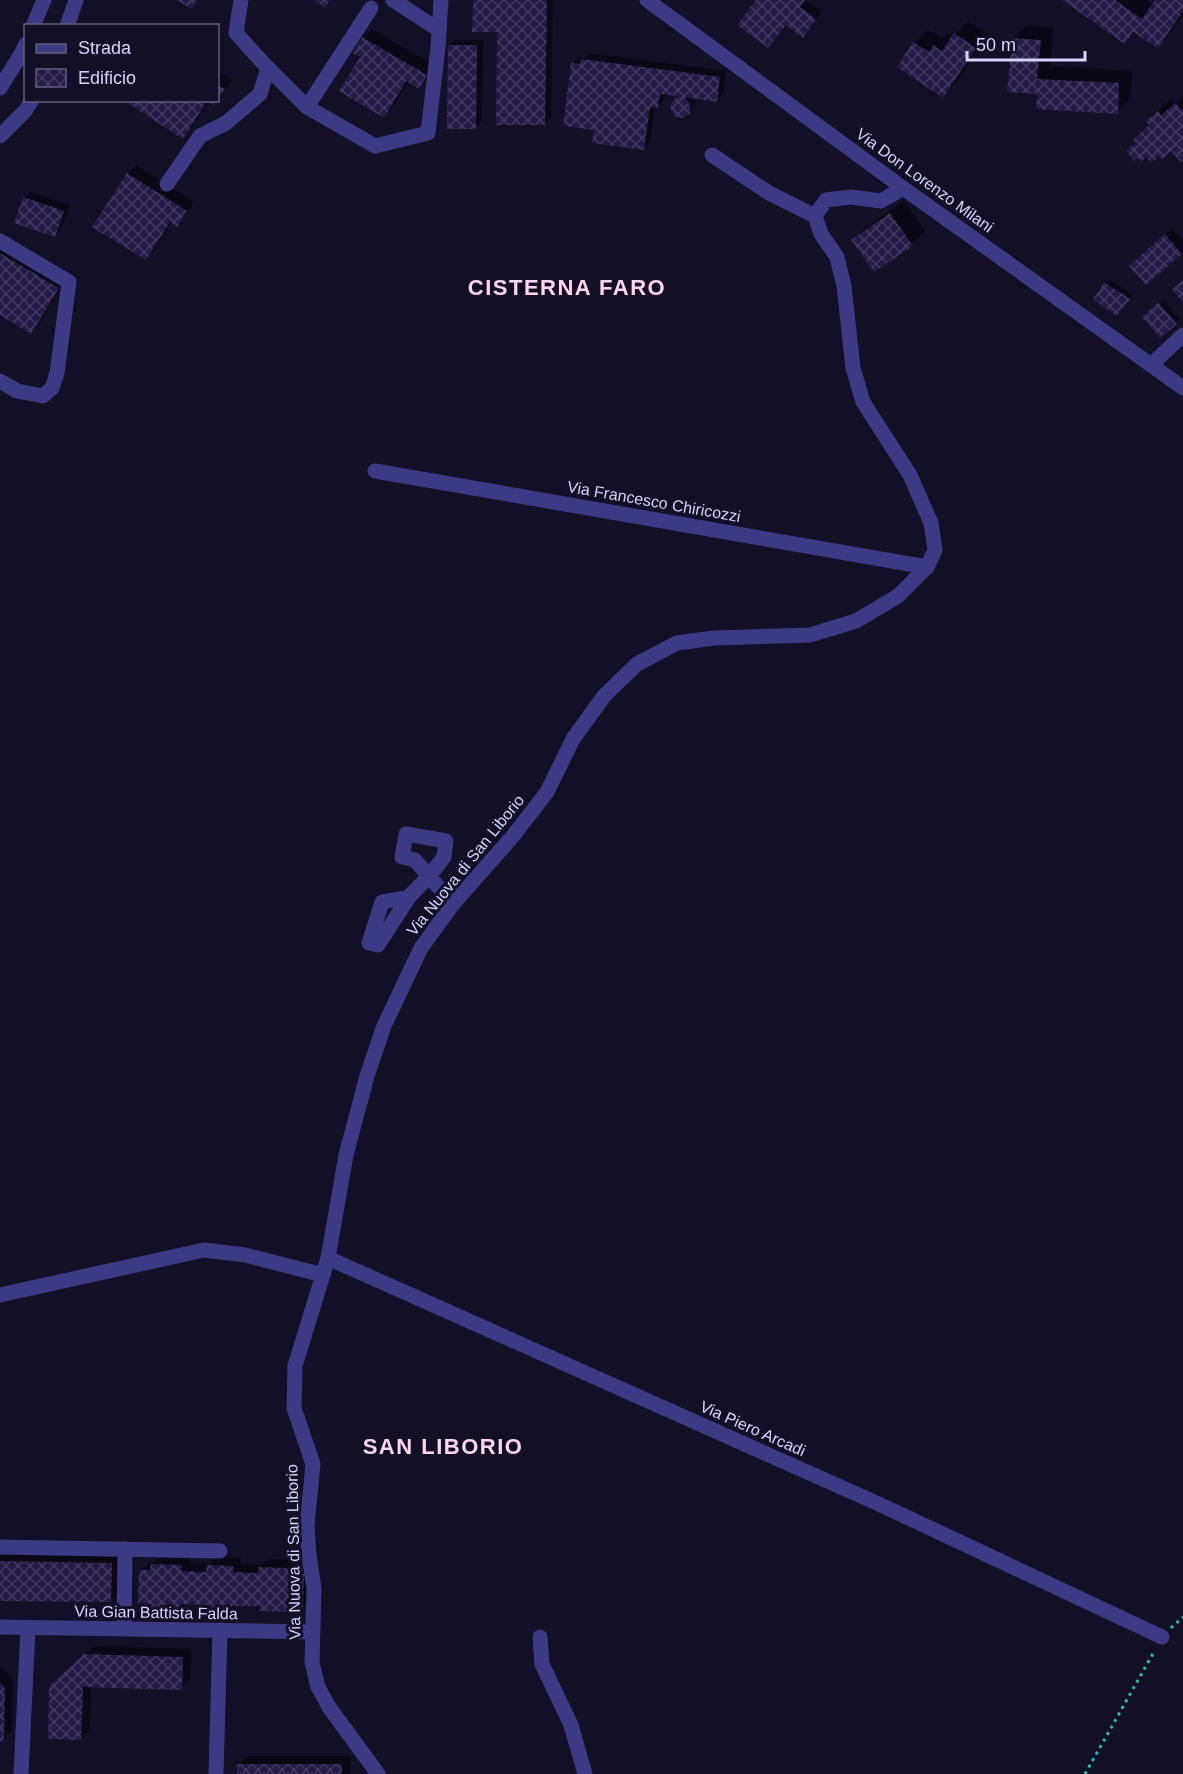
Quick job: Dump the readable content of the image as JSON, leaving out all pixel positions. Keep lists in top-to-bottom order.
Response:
{
  "streets": {
    "street": [
      "Via Don Lorenzo Milani",
      "Via Francesco Chiricozzi",
      "Via Nuova di San Liborio",
      "Via Piero Arcadi",
      "Via Gian Battista Falda"
    ]
  },
  "crossings": [
    ["Via Francesco Chiricozzi", "Via Nuova di San Liborio"],
    ["Via Nuova di San Liborio", "Via Piero Arcadi"],
    ["Via Nuova di San Liborio", "Via Gian Battista Falda"]
  ],
  "districts": ["CISTERNA FARO", "SAN LIBORIO"],
  "legend": ["Strada", "Edificio"],
  "scale_bar": "50 m"
}
